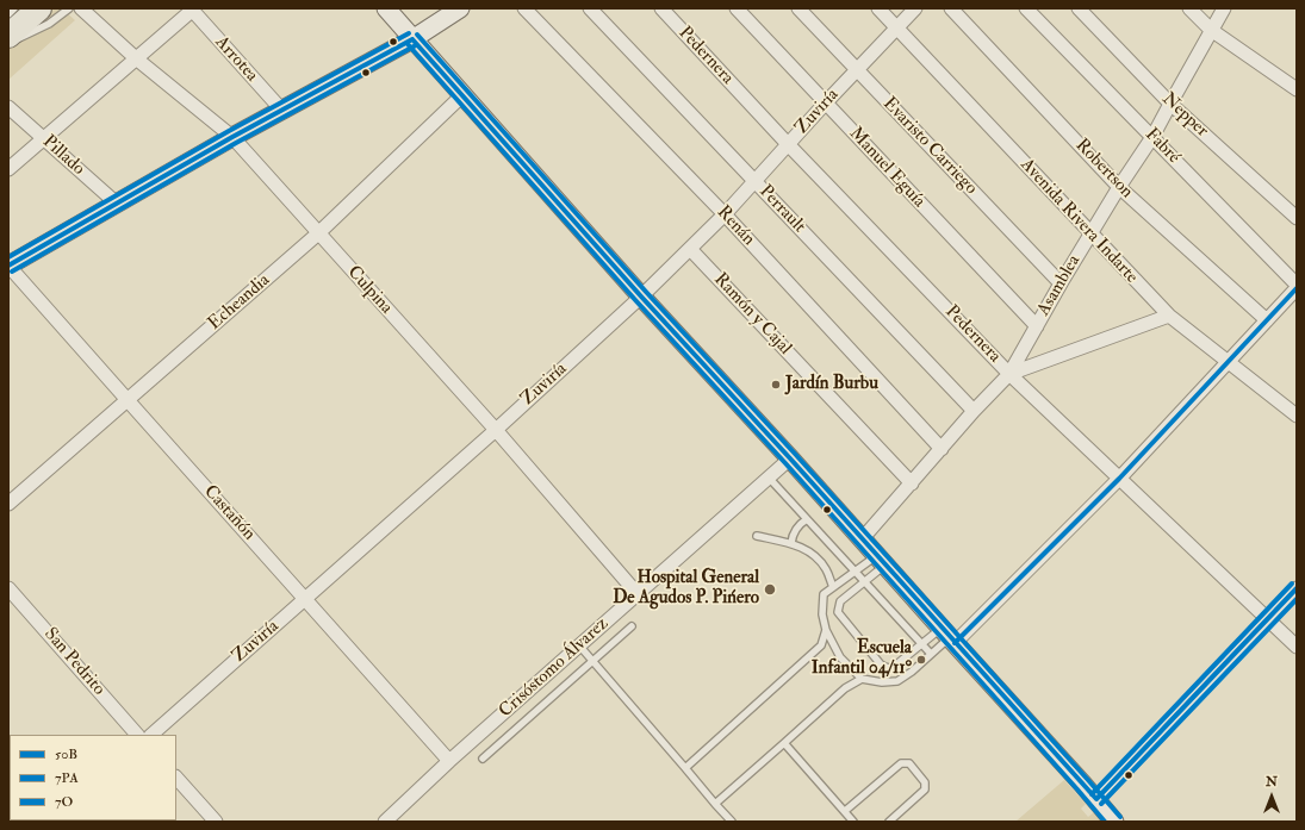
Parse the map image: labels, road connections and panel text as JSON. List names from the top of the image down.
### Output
{
  "streets": {
    "street": [
      "Pedernera",
      "Arrotea",
      "Zuviría",
      "Nepper",
      "Evaristo Carriego",
      "Fabré",
      "Pillado",
      "Manuel Eguía",
      "Robertson",
      "Perrault",
      "Avenida Rivera Indarte",
      "Renán",
      "Asamblea",
      "Culpina",
      "Echeandia",
      "Ramón y Cajal",
      "Castañón",
      "San Pedrito",
      "Crisóstomo Álvarez"
    ]
  },
  "crossings": [
    ["Pedernera", "Zuviría"],
    ["Pedernera", "Asamblea"],
    ["Zuviría", "Evaristo Carriego"],
    ["Zuviría", "Manuel Eguía"],
    ["Zuviría", "Perrault"],
    ["Zuviría", "Avenida Rivera Indarte"],
    ["Zuviría", "Renán"],
    ["Zuviría", "Culpina"],
    ["Zuviría", "Ramón y Cajal"],
    ["Zuviría", "Castañón"],
    ["Nepper", "Asamblea"],
    ["Evaristo Carriego", "Asamblea"],
    ["Fabré", "Asamblea"],
    ["Manuel Eguía", "Asamblea"],
    ["Robertson", "Asamblea"],
    ["Perrault", "Asamblea"],
    ["Avenida Rivera Indarte", "Asamblea"],
    ["Renán", "Asamblea"],
    ["Asamblea", "Ramón y Cajal"],
    ["Culpina", "Echeandia"],
    ["Culpina", "Crisóstomo Álvarez"],
    ["Echeandia", "Castañón"],
    ["Castañón", "Crisóstomo Álvarez"]
  ],
  "places": ["Jardín Burbu", "Hospital General De Agudos P. Pińero", "Escuela Infantil 04/11°"],
  "lines": ["transit line 7O", "transit line 50B", "transit line 7PA"],
  "legend": ["50B", "7PA", "7O"],
  "north": "top"
}
